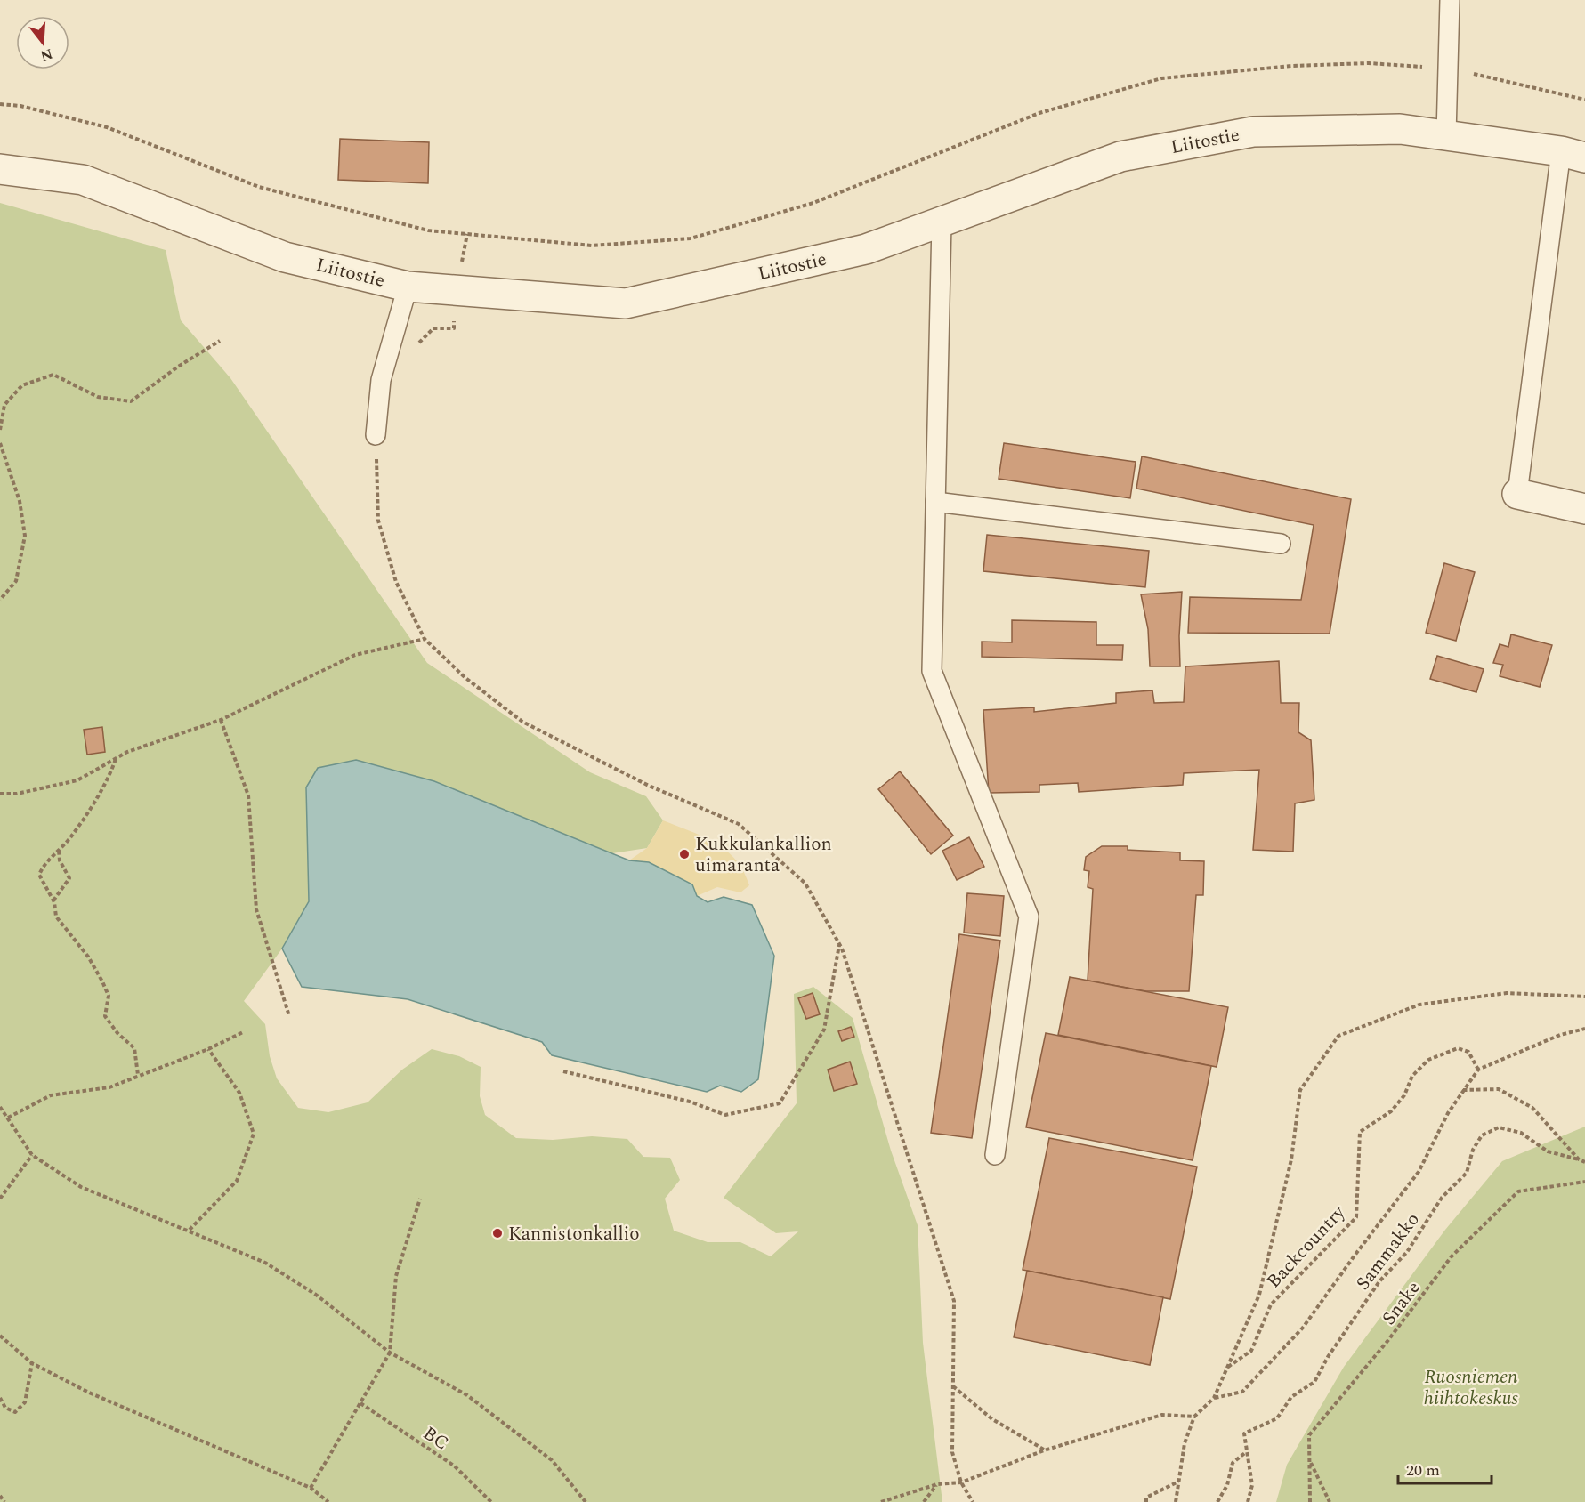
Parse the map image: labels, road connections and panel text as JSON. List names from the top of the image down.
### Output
{
  "streets": {
    "street": ["Liitostie"],
    "path": [
      "Backcountry",
      "Sammakko",
      "Snake",
      "BC"
    ]
  },
  "parks": ["Ruosniemen hiihtokeskus"],
  "places": ["Kukkulankallion uimaranta", "Kannistonkallio"],
  "scale_bar": "20 m",
  "north": "bottom"
}
